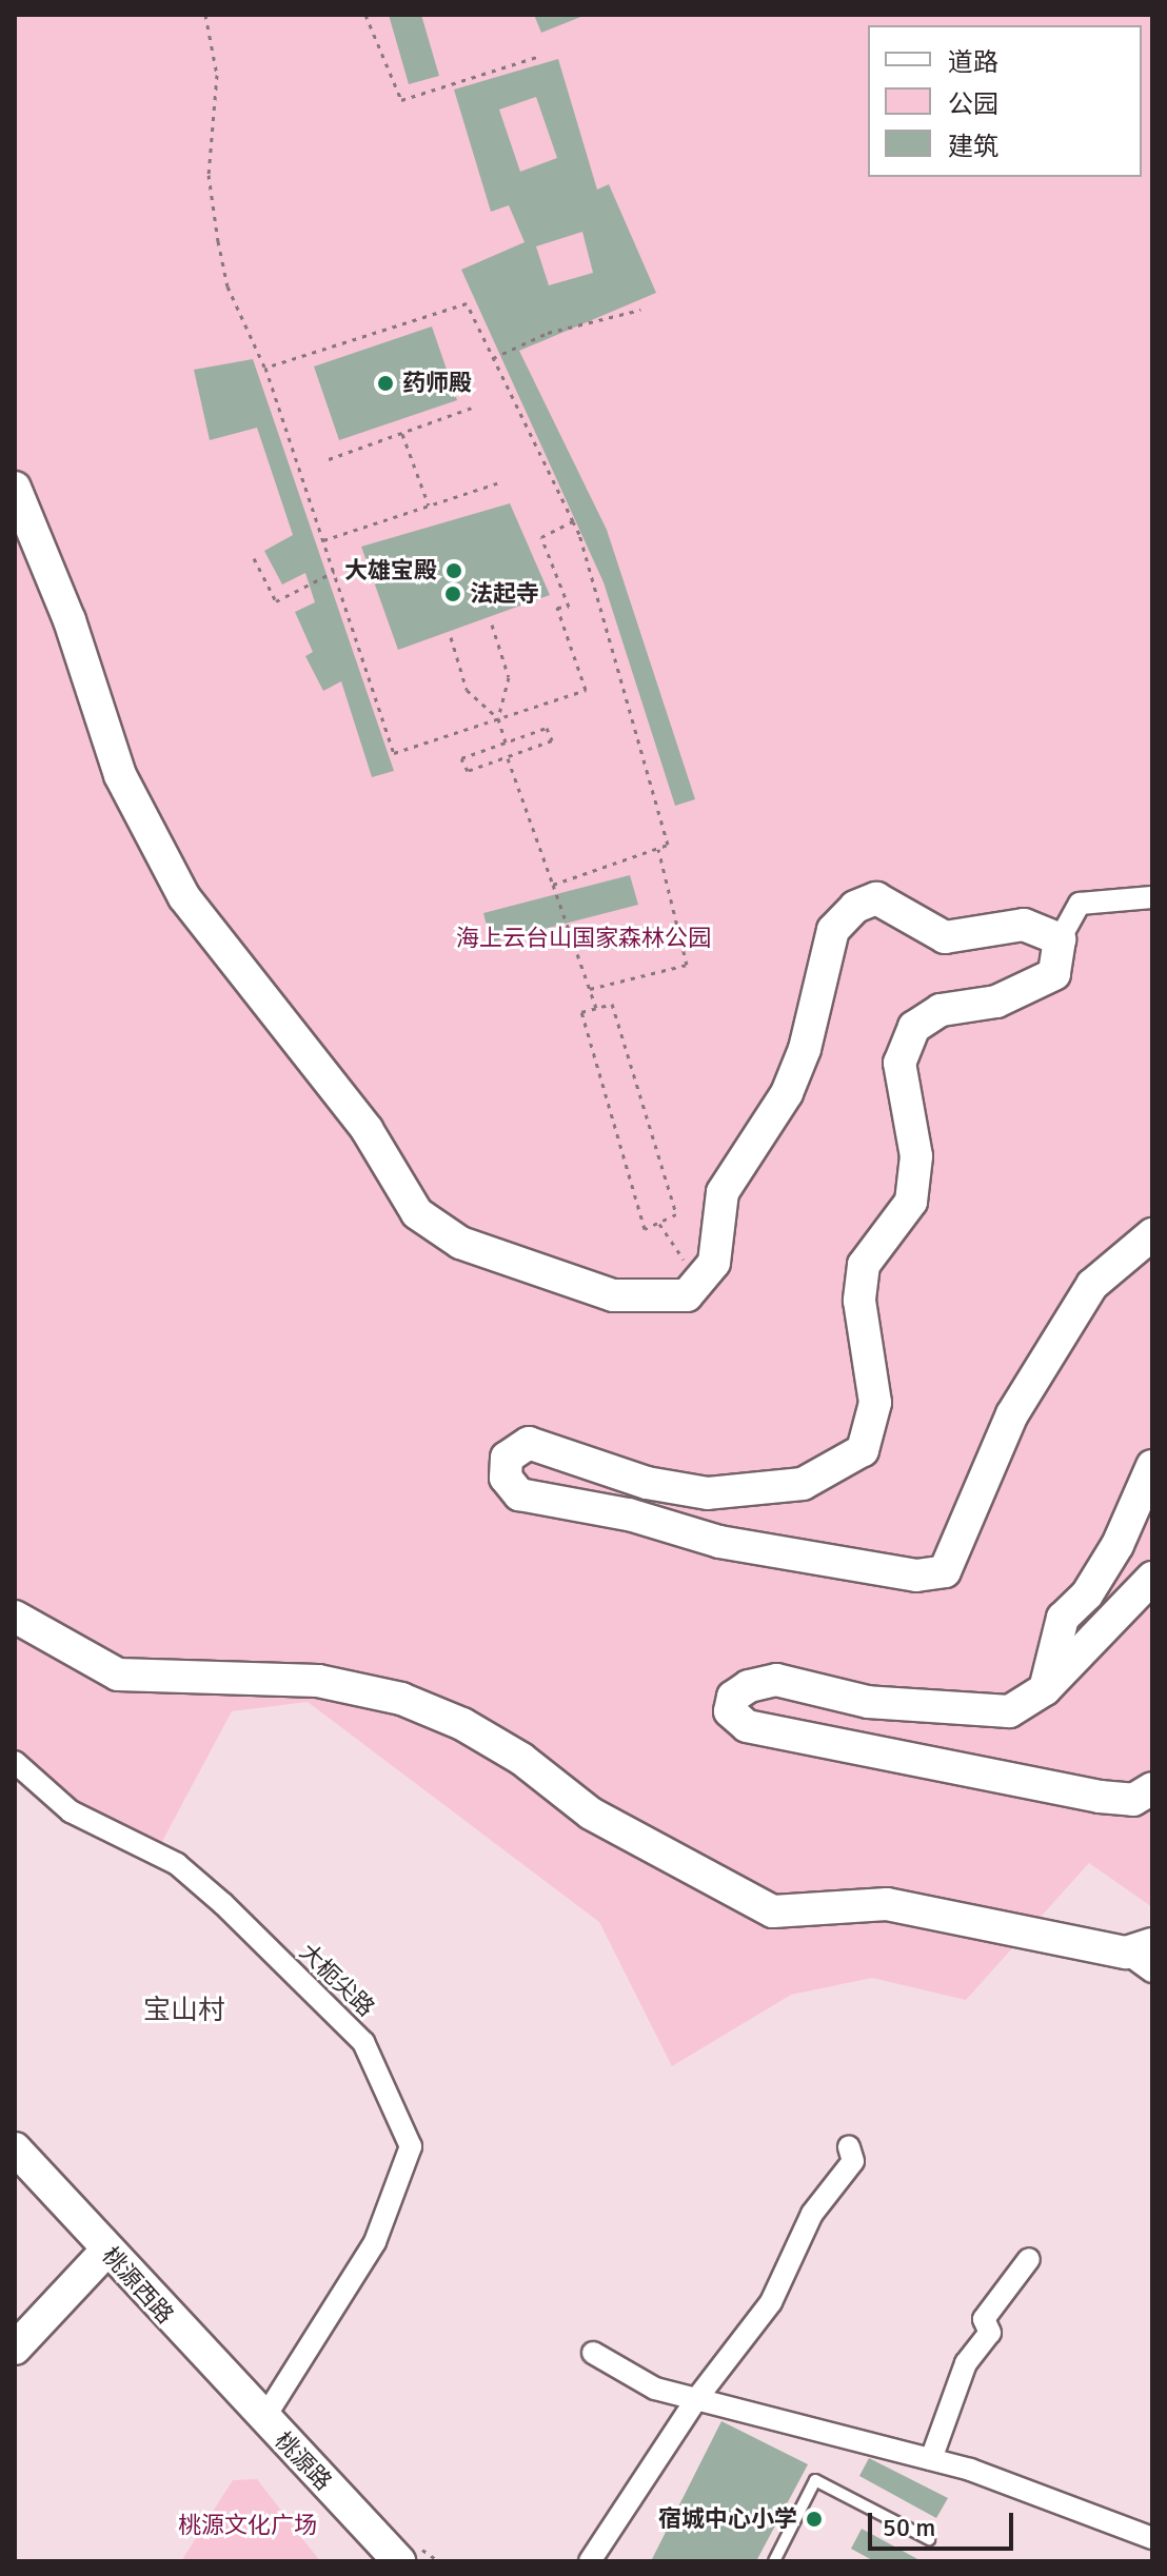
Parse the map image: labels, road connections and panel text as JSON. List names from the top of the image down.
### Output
{
  "streets": {
    "street": ["大枙尖路", "桃源西路", "桃源路"]
  },
  "crossings": [
    ["大枙尖路", "桃源西路"],
    ["大枙尖路", "桃源路"],
    ["桃源西路", "桃源路"]
  ],
  "districts": ["宝山村"],
  "parks": ["海上云台山国家森林公园", "桃源文化广场"],
  "places": [
    "药师殿",
    "大雄宝殿",
    "法起寺",
    "宿城中心小学"
  ],
  "legend": ["道路", "公园", "建筑"],
  "scale_bar": "50 m"
}
